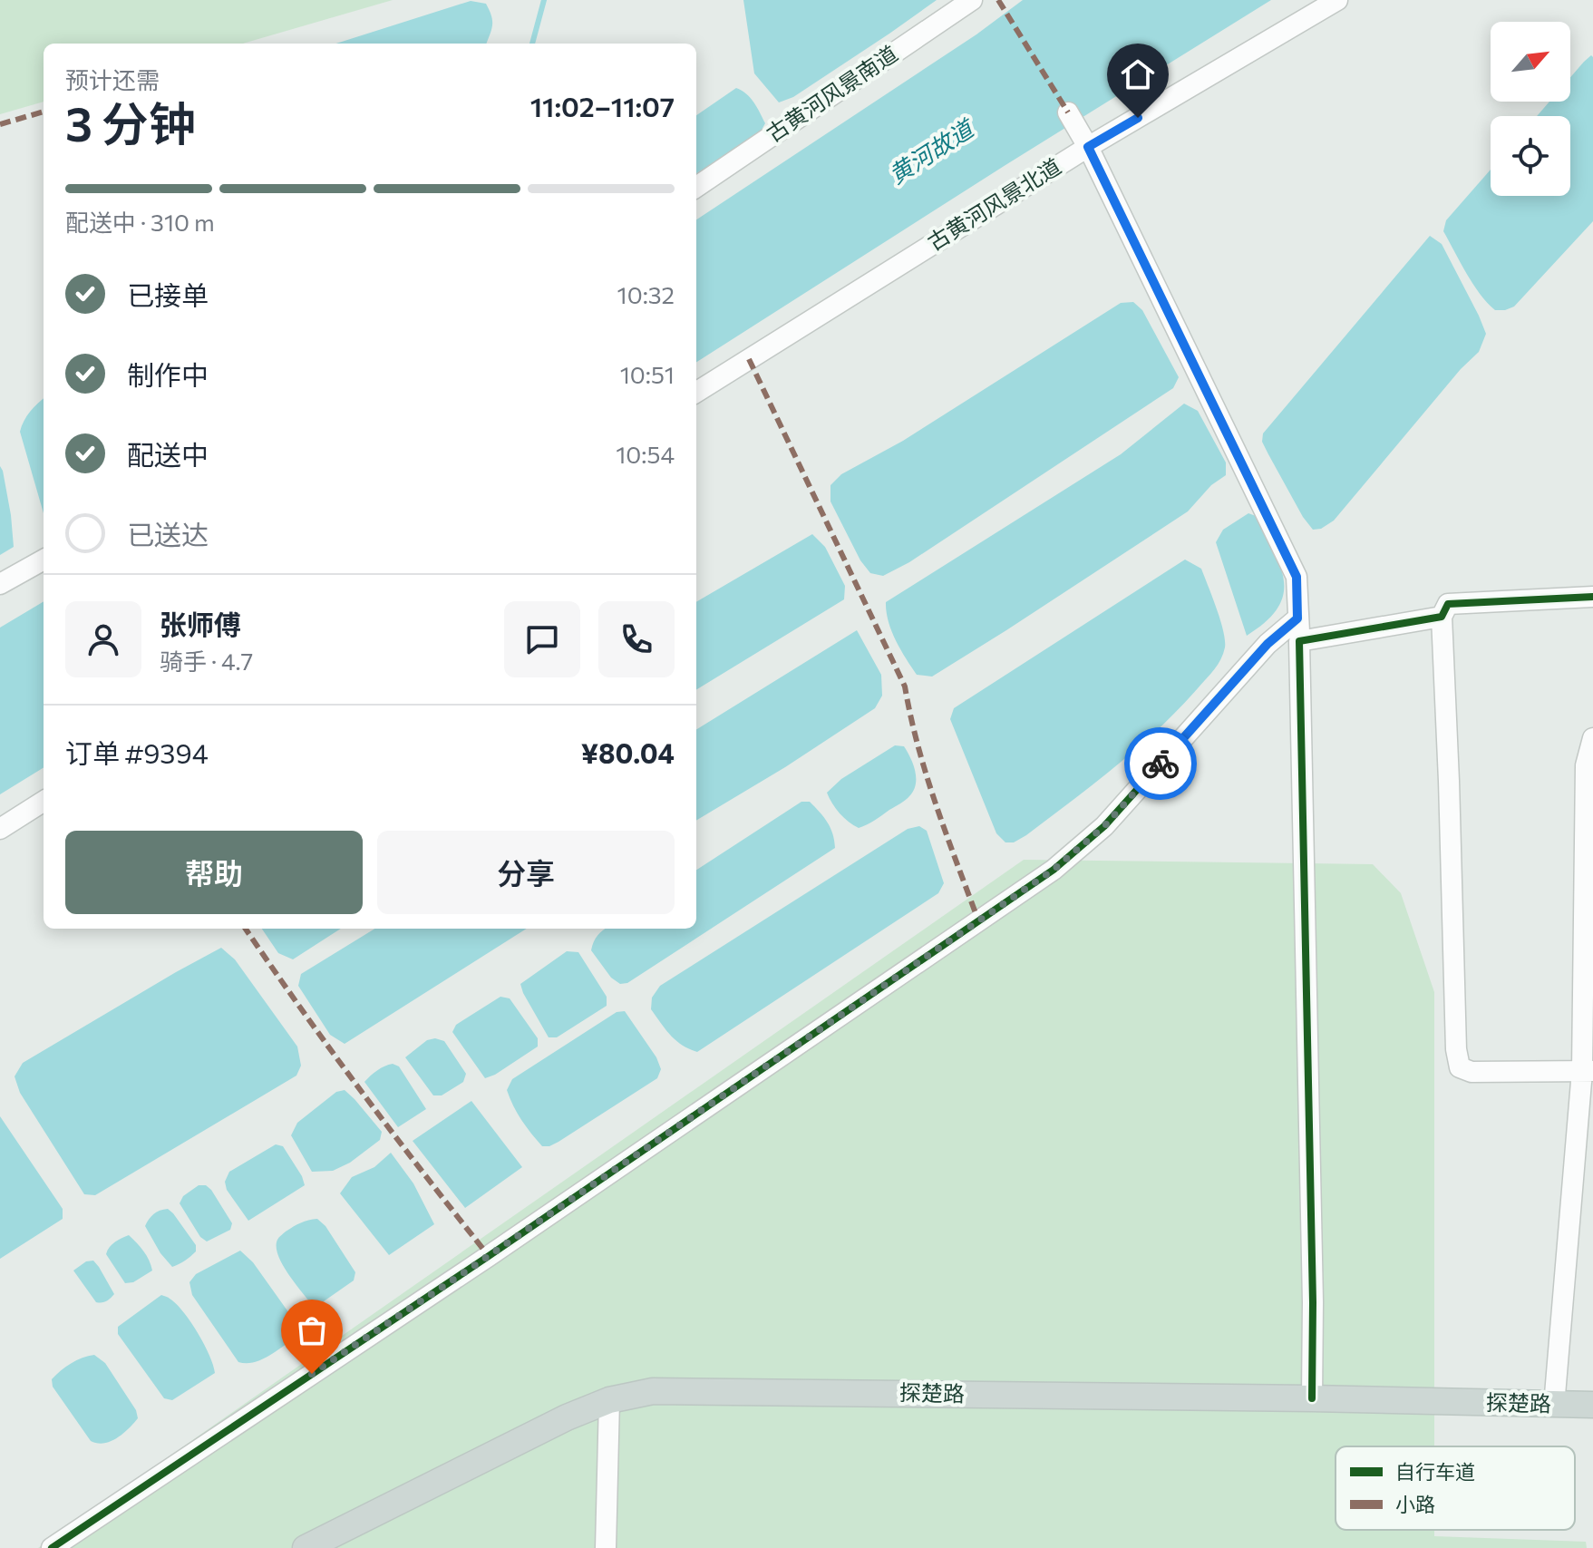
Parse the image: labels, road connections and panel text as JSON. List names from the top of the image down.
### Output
{
  "streets": {
    "main road": ["探楚路"],
    "street": ["古黄河风景南道", "古黄河风景北道"]
  },
  "water": ["黄河故道"],
  "legend": ["自行车道", "小路"],
  "north": "top right",
  "page": {
    "heading": ["3 分钟", "预计还需", "11:02–11:07"],
    "panel": [
      "张师傅",
      "骑手 · 4.7",
      "订单 #9394",
      "¥80.04"
    ],
    "bar": "配送中 · 310 m",
    "list": [
      ["已接单", "10:32"],
      ["制作中", "10:51"],
      ["配送中", "10:54"],
      "已送达"
    ],
    "buttons": ["帮助", "分享"]
  }
}
